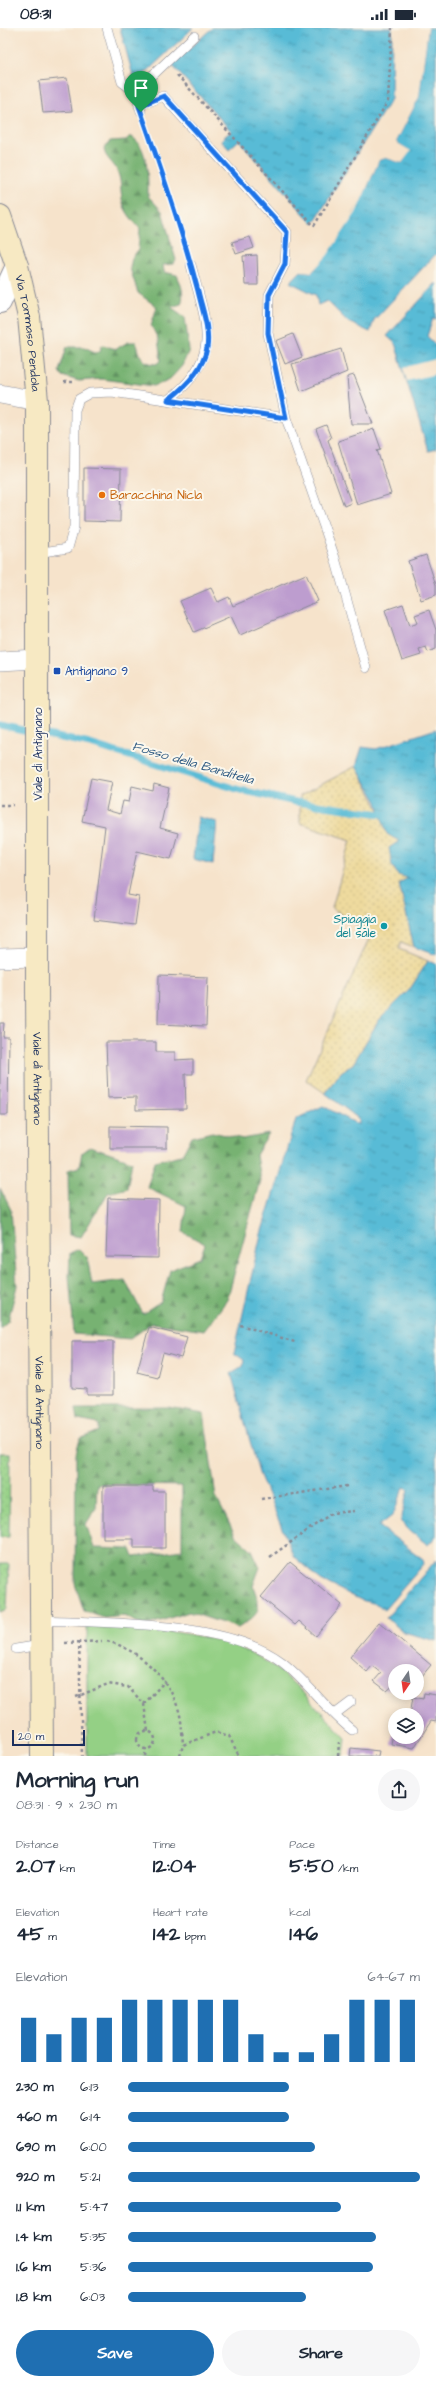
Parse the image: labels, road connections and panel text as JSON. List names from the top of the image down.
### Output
{
  "streets": {
    "main road": ["Via Tommaso Pendola", "Viale di Antignano"]
  },
  "crossings": [
    ["Via Tommaso Pendola", "Viale di Antignano"]
  ],
  "water": ["Fosso della Banditella"],
  "places": {
    "other": ["Baracchina Nicla", "Spiaggia del sale"],
    "transit": ["Antignano 9"]
  },
  "scale_bar": "20 m",
  "north": "bottom",
  "page": {
    "status": "08:31",
    "scale": "20 m",
    "heading": ["Morning run", "08:31 · 9 × 230 m"],
    "stats": [
      ["Distance", "2.07 km"],
      ["Time", "12:04"],
      ["Pace", "5:50 /km"],
      ["Elevation", "45 m"],
      ["Heart rate", "142 bpm"],
      ["kcal", "146"]
    ],
    "chart": ["Elevation", "64–67 m"],
    "list": [
      {
        "name": "230 m",
        "note": "6:13"
      },
      {
        "name": "460 m",
        "note": "6:14"
      },
      {
        "name": "690 m",
        "note": "6:00"
      },
      {
        "name": "920 m",
        "note": "5:21"
      },
      {
        "name": "1.1 km",
        "note": "5:47"
      },
      {
        "name": "1.4 km",
        "note": "5:35"
      },
      {
        "name": "1.6 km",
        "note": "5:36"
      },
      {
        "name": "1.8 km",
        "note": "6:03"
      }
    ],
    "buttons": ["Save", "Share"]
  }
}
